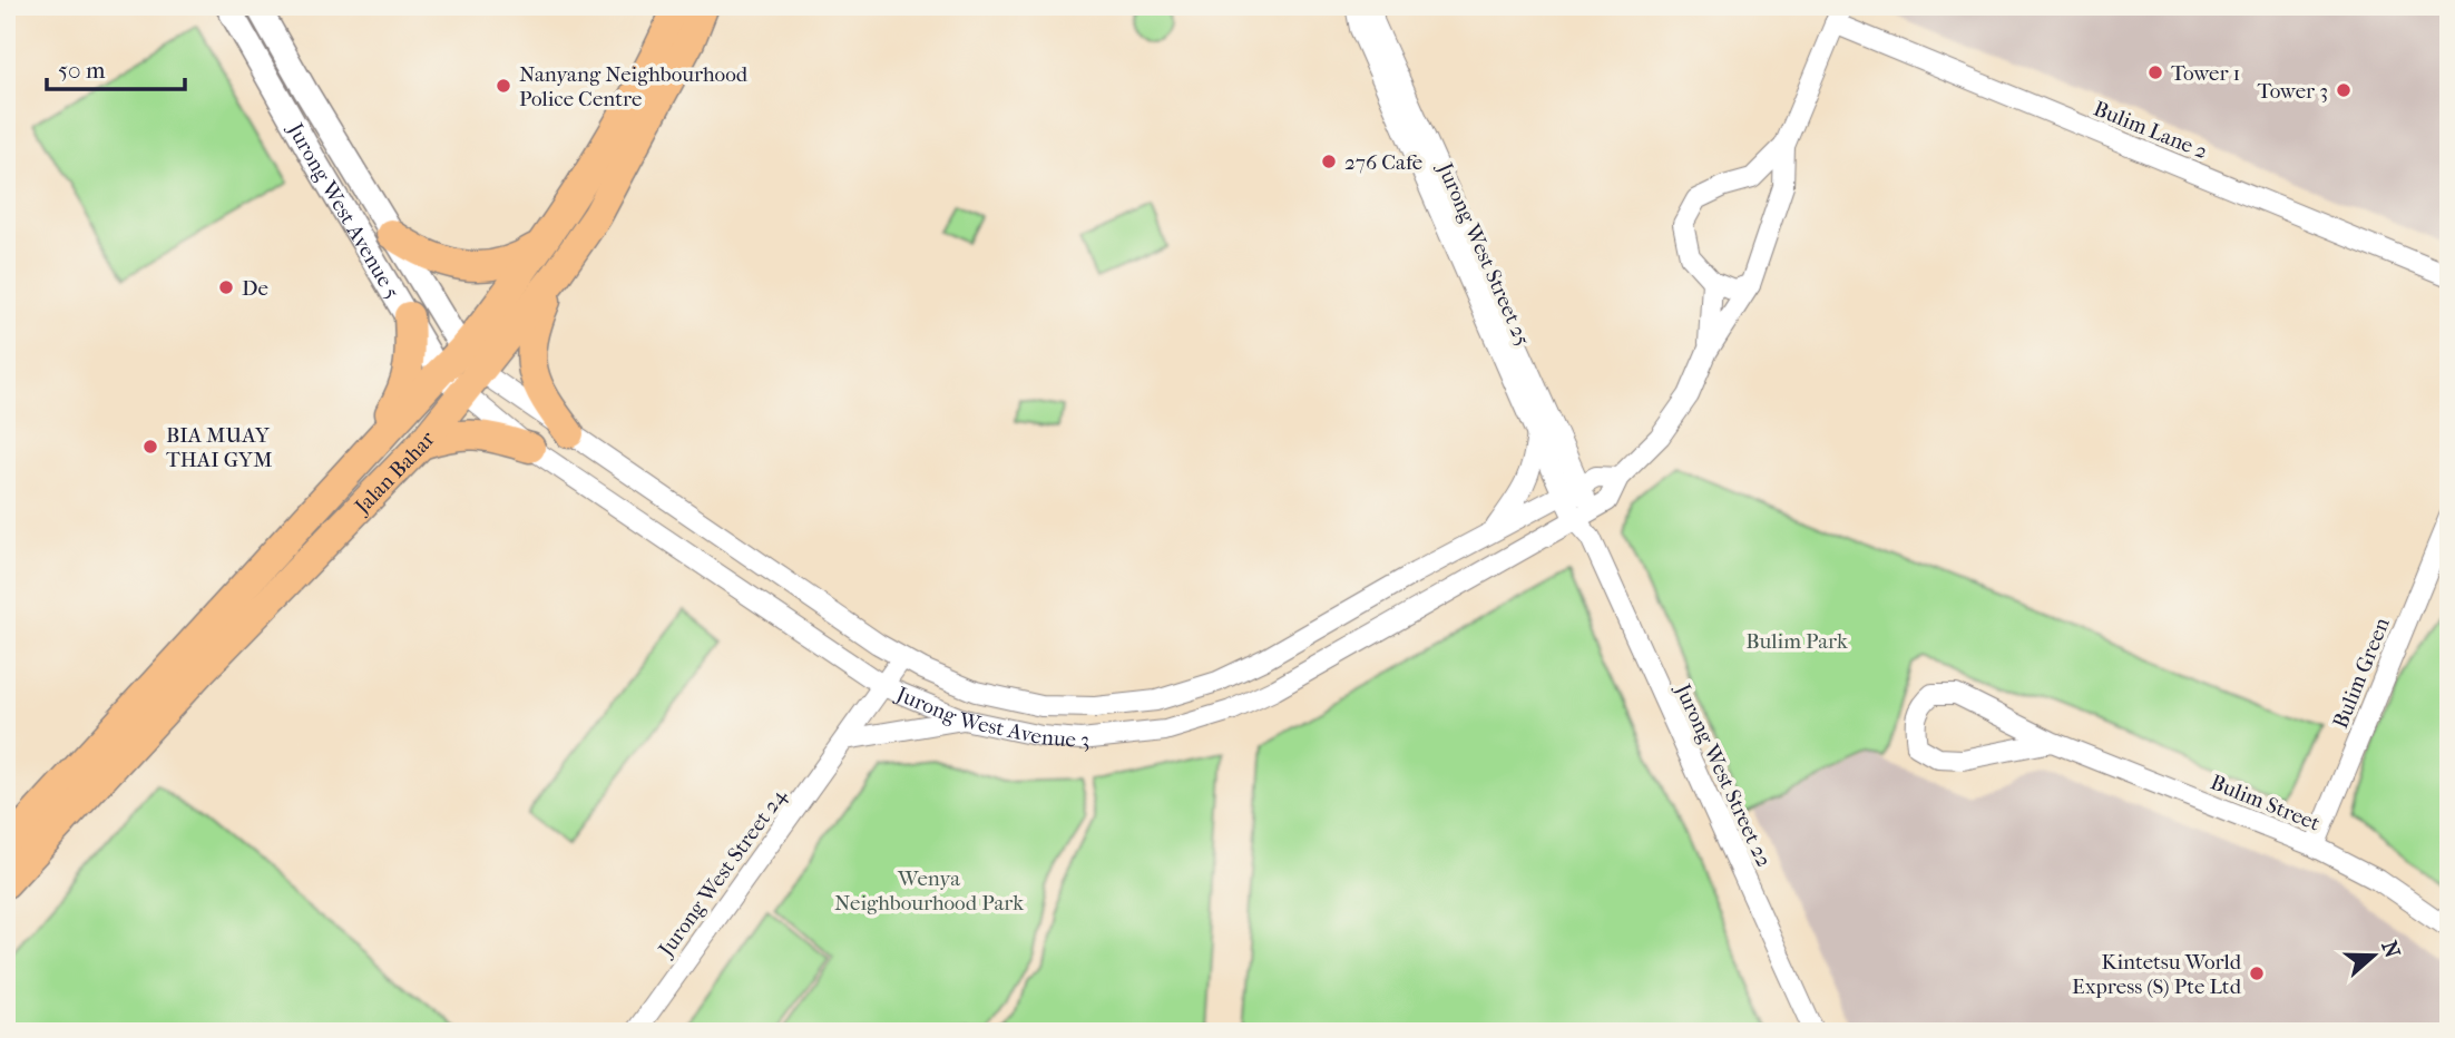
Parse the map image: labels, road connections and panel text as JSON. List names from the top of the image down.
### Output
{
  "streets": {
    "main road": ["Jalan Bahar"],
    "street": [
      "Bulim Lane 2",
      "Jurong West Avenue 5",
      "Jurong West Street 25",
      "Bulim Green",
      "Jurong West Avenue 3",
      "Jurong West Street 22",
      "Bulim Street",
      "Jurong West Street 24"
    ]
  },
  "crossings": [
    ["Jurong West Avenue 5", "Jalan Bahar"],
    ["Jurong West Avenue 5", "Jurong West Avenue 3"],
    ["Jurong West Street 25", "Jurong West Avenue 3"],
    ["Jurong West Street 25", "Jurong West Street 22"],
    ["Jalan Bahar", "Jurong West Avenue 3"],
    ["Bulim Green", "Bulim Street"],
    ["Jurong West Avenue 3", "Jurong West Street 22"],
    ["Jurong West Avenue 3", "Jurong West Street 24"]
  ],
  "parks": ["Bulim Park", "Wenya Neighbourhood Park"],
  "places": [
    "Tower 1",
    "Nanyang Neighbourhood Police Centre",
    "Tower 3",
    "276 Cafe",
    "De",
    "BIA MUAY THAI GYM",
    "Kintetsu World Express (S) Pte Ltd"
  ],
  "scale_bar": "50 m",
  "north": "right"
}
